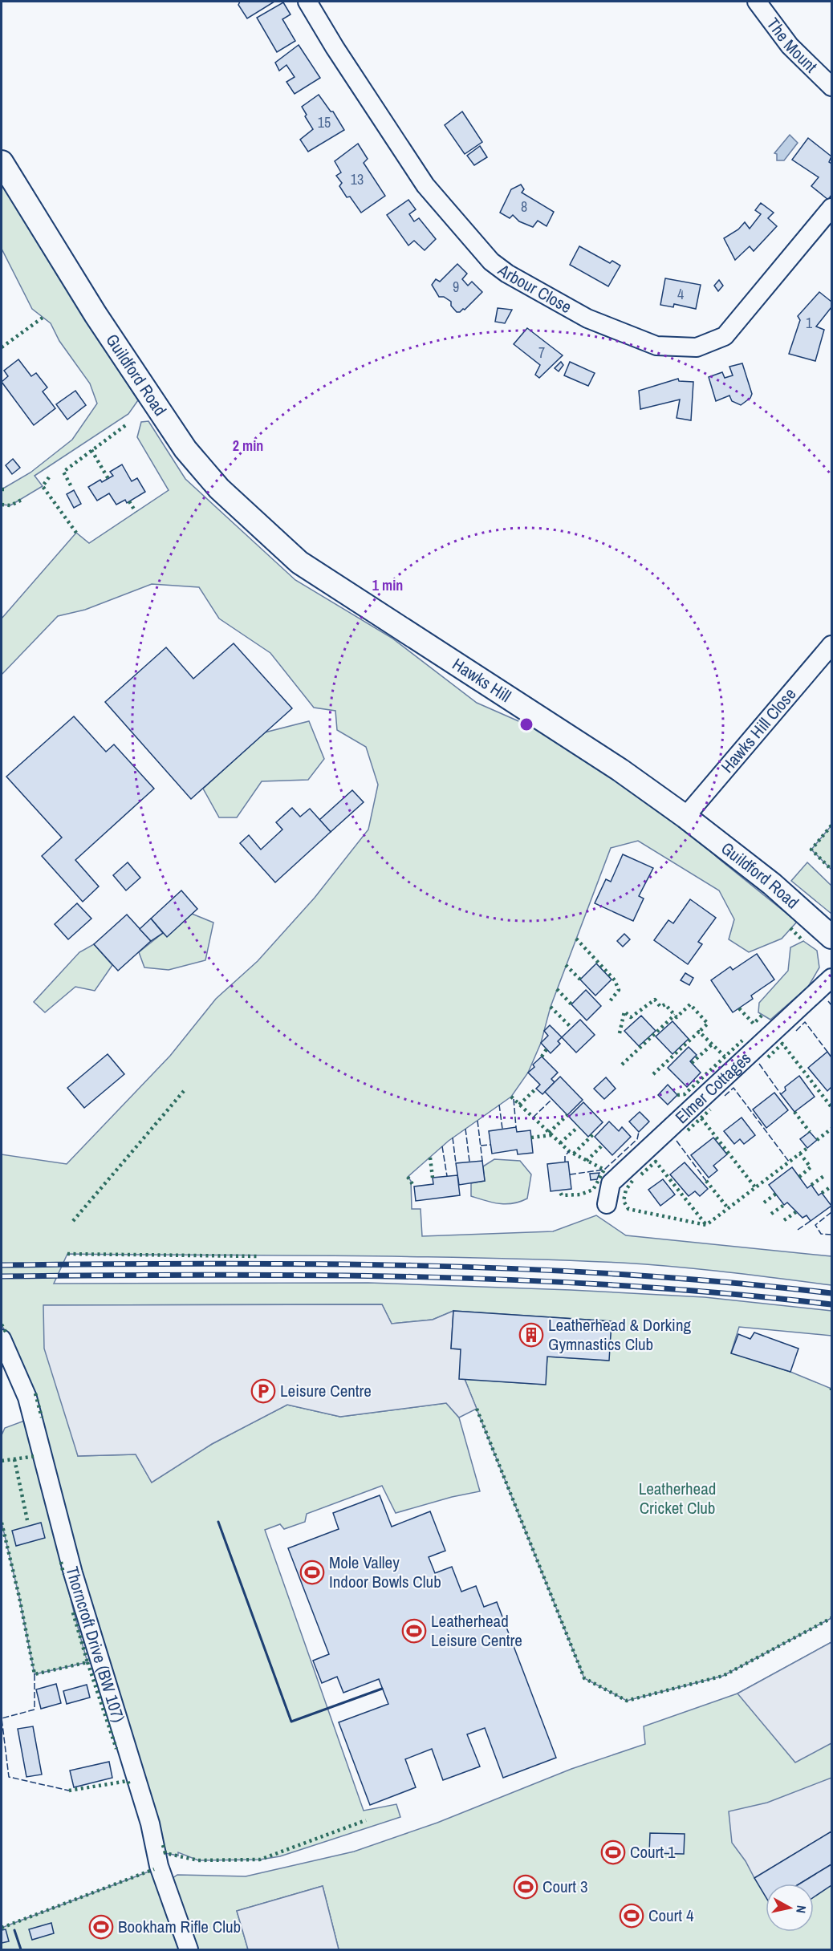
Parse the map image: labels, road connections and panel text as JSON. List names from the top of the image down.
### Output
{
  "streets": {
    "main road": ["Guildford Road", "Hawks Hill"],
    "street": [
      "The Mount",
      "Arbour Close",
      "Hawks Hill Close",
      "Elmer Cottages",
      "Thorncroft Drive (BW 107)"
    ]
  },
  "crossings": [
    ["Guildford Road", "Hawks Hill"],
    ["Guildford Road", "Hawks Hill Close"],
    ["Hawks Hill", "Hawks Hill Close"]
  ],
  "parks": ["Leatherhead Cricket Club"],
  "places": {
    "building": ["Leatherhead & Dorking Gymnastics Club"],
    "parking": ["Leisure Centre"],
    "sports": [
      "Mole Valley Indoor Bowls Club",
      "Leatherhead Leisure Centre",
      "Court 1",
      "Court 3",
      "Court 4",
      "Bookham Rifle Club"
    ]
  },
  "house_numbers": [
    "15",
    "13",
    "8",
    "9",
    "4",
    "1",
    "7"
  ],
  "north": "right",
  "rings": ["2 min", "1 min"]
}
